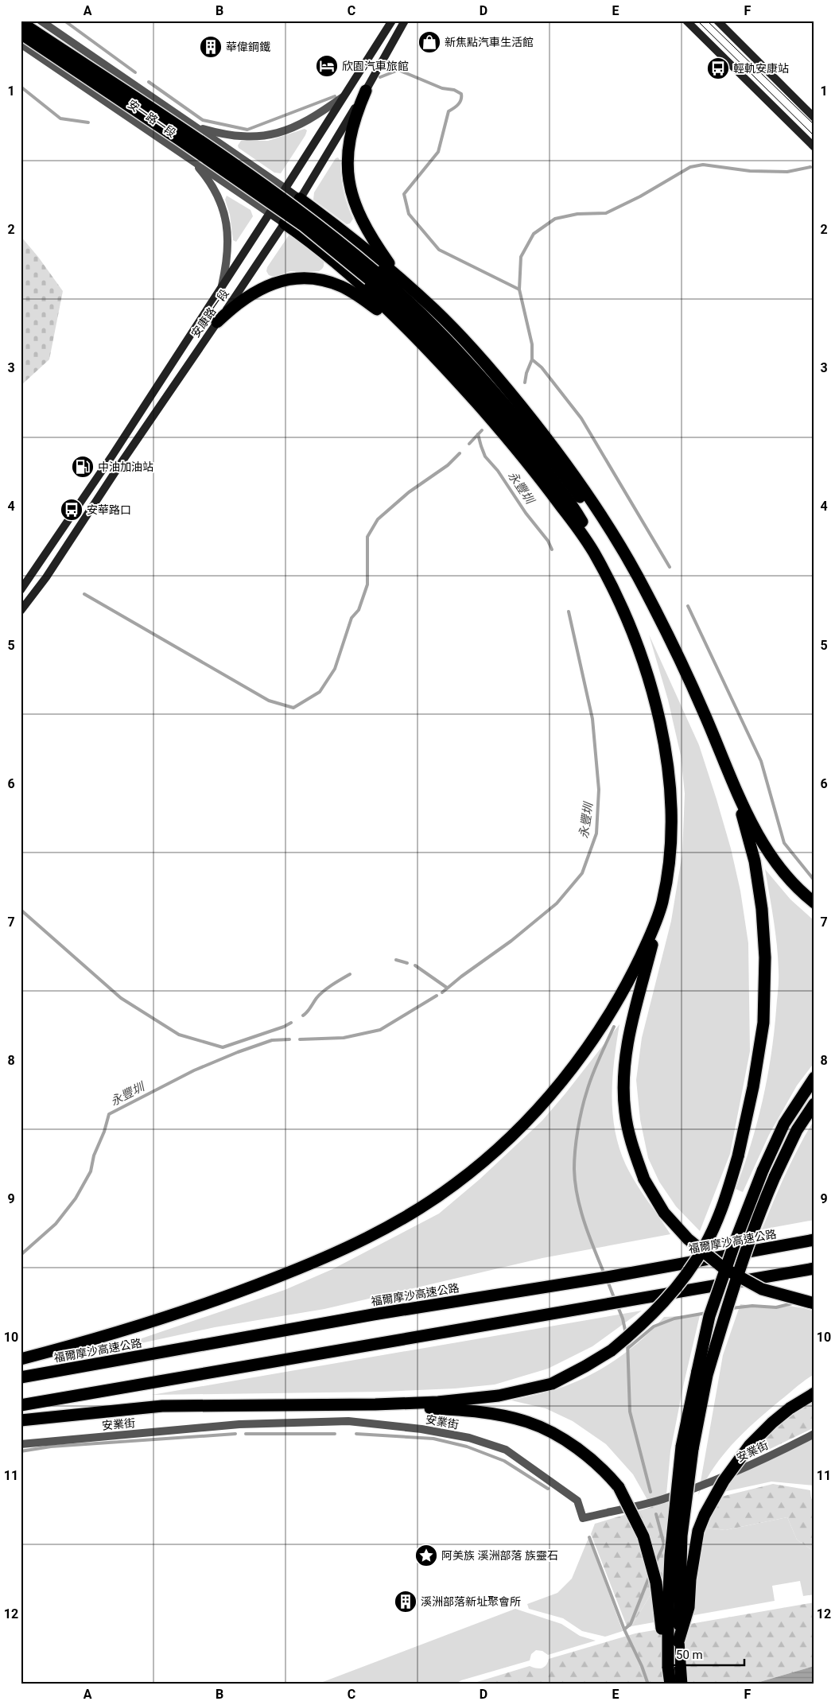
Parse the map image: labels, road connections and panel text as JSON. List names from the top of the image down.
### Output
{
  "streets": {
    "highway": ["福爾摩沙高速公路"],
    "main road": ["安康路一段"],
    "street": ["安一路一段", "安業街"]
  },
  "crossings": [
    ["安一路一段", "安康路一段"]
  ],
  "water": ["永豐圳"],
  "places": {
    "shop": ["新焦點汽車生活館"],
    "building": ["華偉鋼鐵", "溪洲部落新址聚會所"],
    "hotel": ["欣園汽車旅館"],
    "bus stop": ["輕軌安康站", "安華路口"],
    "fuel station": ["中油加油站"],
    "place": ["阿美族 溪洲部落 族靈石"]
  },
  "scale_bar": "50 m",
  "grid": {
    "columns": [
      "A",
      "B",
      "C",
      "D",
      "E",
      "F"
    ],
    "rows": [
      "1",
      "2",
      "3",
      "4",
      "5",
      "6",
      "7",
      "8",
      "9",
      "10",
      "11",
      "12"
    ]
  }
}
